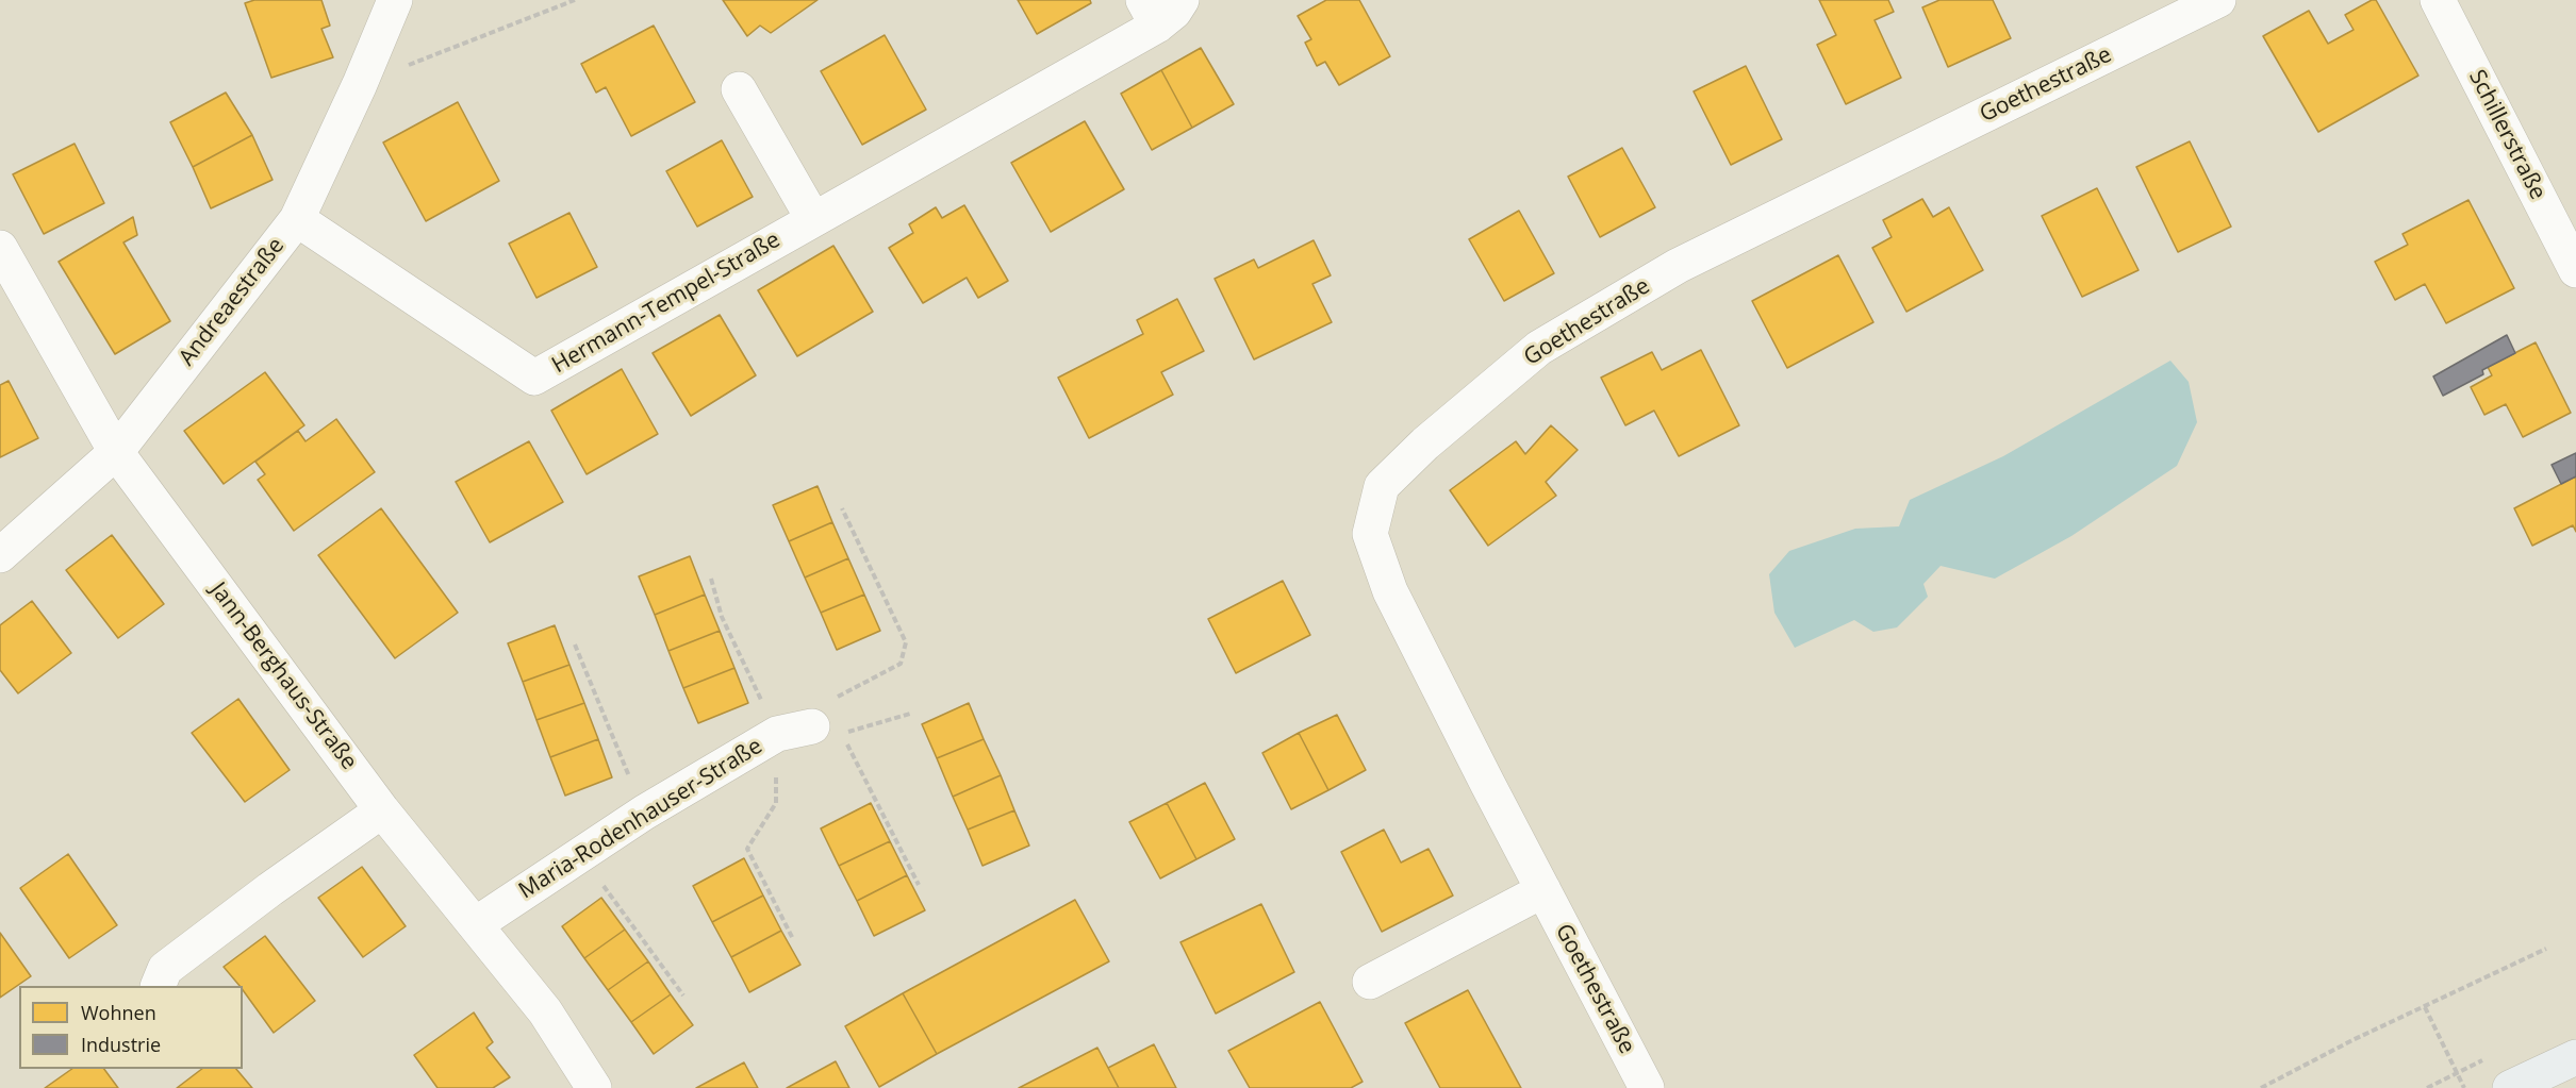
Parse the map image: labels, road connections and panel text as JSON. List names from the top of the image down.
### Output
{
  "streets": {
    "street": [
      "Goethestraße",
      "Schillerstraße",
      "Andreaestraße",
      "Hermann-Tempel-Straße",
      "Jann-Berghaus-Straße",
      "Maria-Rodenhauser-Straße"
    ]
  },
  "crossings": [
    ["Andreaestraße", "Hermann-Tempel-Straße"],
    ["Andreaestraße", "Jann-Berghaus-Straße"],
    ["Jann-Berghaus-Straße", "Maria-Rodenhauser-Straße"]
  ],
  "legend": ["Wohnen", "Industrie"]
}
